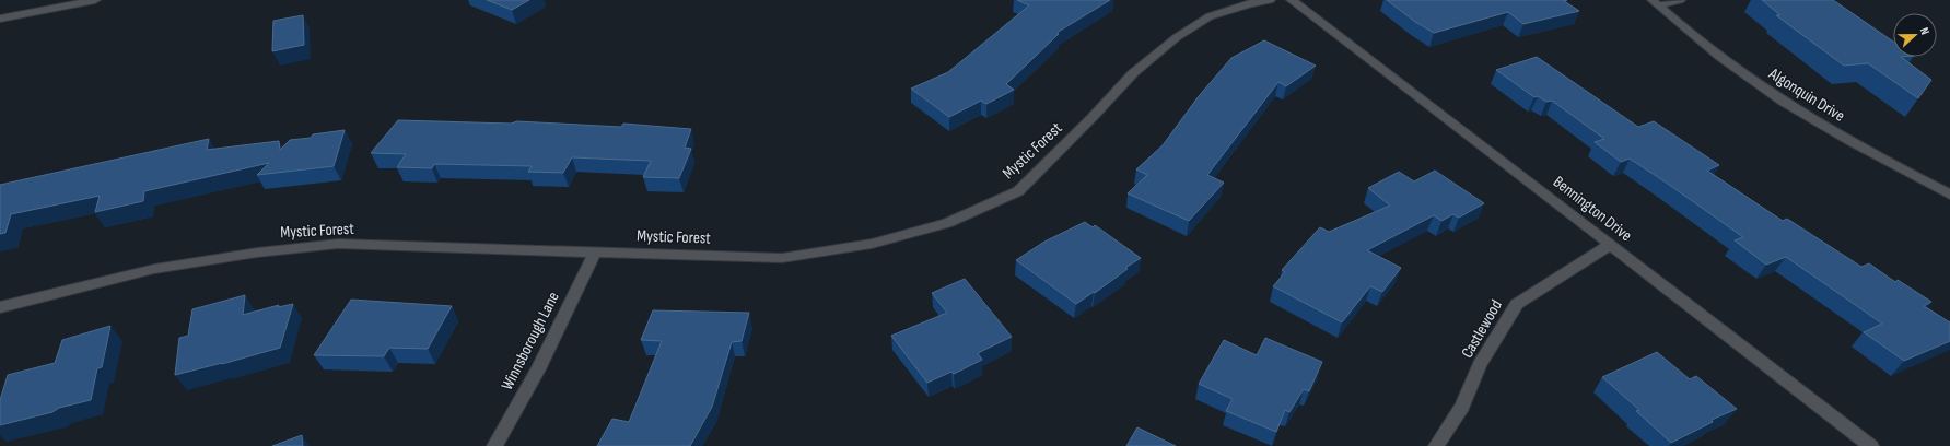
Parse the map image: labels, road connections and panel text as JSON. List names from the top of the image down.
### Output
{
  "streets": {
    "street": [
      "Algonquin Drive",
      "Mystic Forest",
      "Bennington Drive",
      "Castlewood",
      "Winnsborough Lane"
    ]
  },
  "crossings": [
    ["Mystic Forest", "Winnsborough Lane"],
    ["Bennington Drive", "Castlewood"]
  ],
  "north": "right"
}
